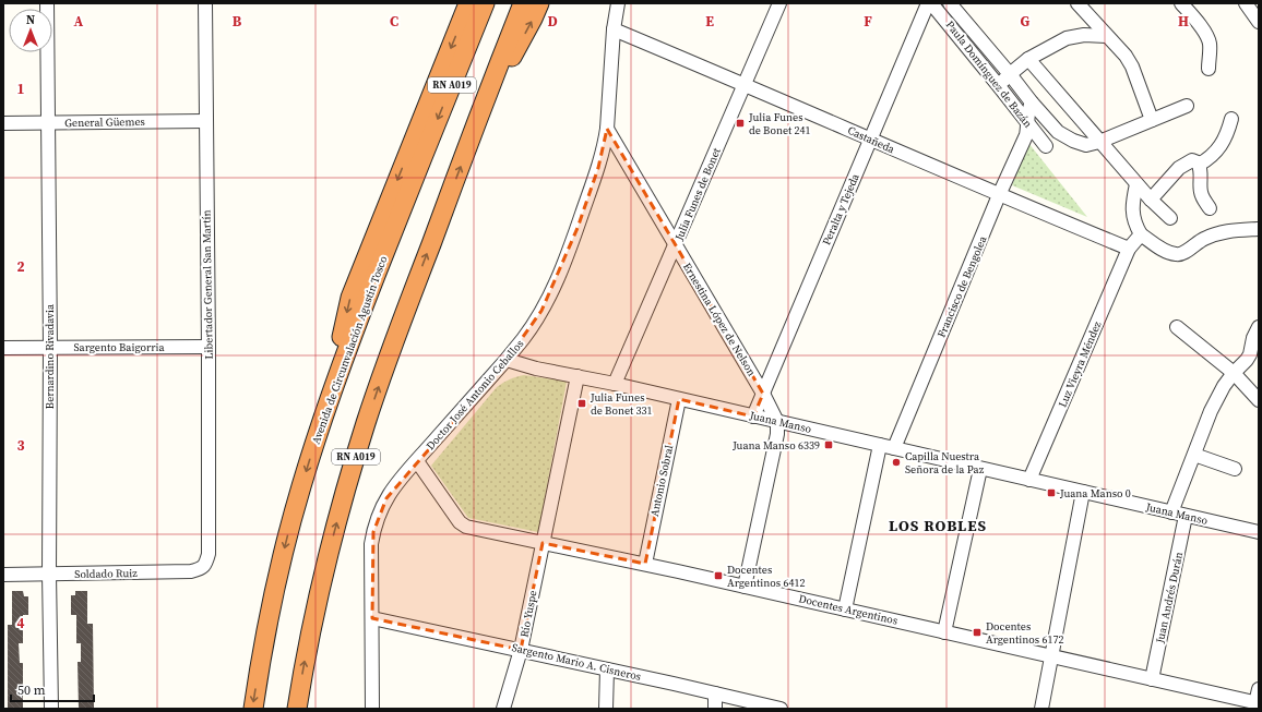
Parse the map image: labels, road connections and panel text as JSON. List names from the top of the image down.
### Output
{
  "streets": {
    "highway": ["RN A019", "Avenida de Circunvalación Agustín Tosco"],
    "street": [
      "Paula Domínguez de Bazán",
      "General Güemes",
      "Castañeda",
      "Julia Funes de Bonet",
      "Peralta y Tejeda",
      "Libertador General San Martín",
      "Francisco de Bengolea",
      "Ernestina López de Nelson",
      "Sargento Baigorria",
      "Bernardino Rivadavia",
      "Luz Vieyra Méndez",
      "Doctor José Antonio Ceballos",
      "Juana Manso",
      "Antonio Sobral",
      "Soldado Ruiz",
      "Juan Andrés Durán",
      "Docentes Argentinos",
      "Río Yuspe",
      "Sargento Mario A. Cisneros"
    ]
  },
  "crossings": [
    ["Paula Domínguez de Bazán", "Francisco de Bengolea"],
    ["General Güemes", "Libertador General San Martín"],
    ["General Güemes", "Bernardino Rivadavia"],
    ["Castañeda", "Julia Funes de Bonet"],
    ["Castañeda", "Peralta y Tejeda"],
    ["Castañeda", "Francisco de Bengolea"],
    ["Castañeda", "Luz Vieyra Méndez"],
    ["Castañeda", "Doctor José Antonio Ceballos"],
    ["Julia Funes de Bonet", "Ernestina López de Nelson"],
    ["Julia Funes de Bonet", "Juana Manso"],
    ["Peralta y Tejeda", "Ernestina López de Nelson"],
    ["Peralta y Tejeda", "Juana Manso"],
    ["Libertador General San Martín", "Sargento Baigorria"],
    ["Libertador General San Martín", "Soldado Ruiz"],
    ["Francisco de Bengolea", "Juana Manso"],
    ["Ernestina López de Nelson", "Doctor José Antonio Ceballos"],
    ["Ernestina López de Nelson", "Juana Manso"],
    ["Sargento Baigorria", "Bernardino Rivadavia"],
    ["Bernardino Rivadavia", "Soldado Ruiz"],
    ["Luz Vieyra Méndez", "Juana Manso"],
    ["Doctor José Antonio Ceballos", "Juana Manso"],
    ["Doctor José Antonio Ceballos", "Docentes Argentinos"],
    ["Doctor José Antonio Ceballos", "Sargento Mario A. Cisneros"],
    ["Juana Manso", "Antonio Sobral"],
    ["Juana Manso", "Juan Andrés Durán"],
    ["Antonio Sobral", "Docentes Argentinos"],
    ["Juan Andrés Durán", "Docentes Argentinos"],
    ["Docentes Argentinos", "Río Yuspe"],
    ["Río Yuspe", "Sargento Mario A. Cisneros"]
  ],
  "districts": ["LOS ROBLES"],
  "places": {
    "transit": [
      "Julia Funes de Bonet 241",
      "Julia Funes de Bonet 331",
      "Juana Manso 6339",
      "Juana Manso 0",
      "Docentes Argentinos 6412",
      "Docentes Argentinos 6172"
    ],
    "other": ["Capilla Nuestra Señora de la Paz"]
  },
  "scale_bar": "50 m",
  "north": "top",
  "grid": {
    "columns": [
      "A",
      "B",
      "C",
      "D",
      "E",
      "F",
      "G",
      "H"
    ],
    "rows": [
      "1",
      "2",
      "3",
      "4"
    ]
  }
}
